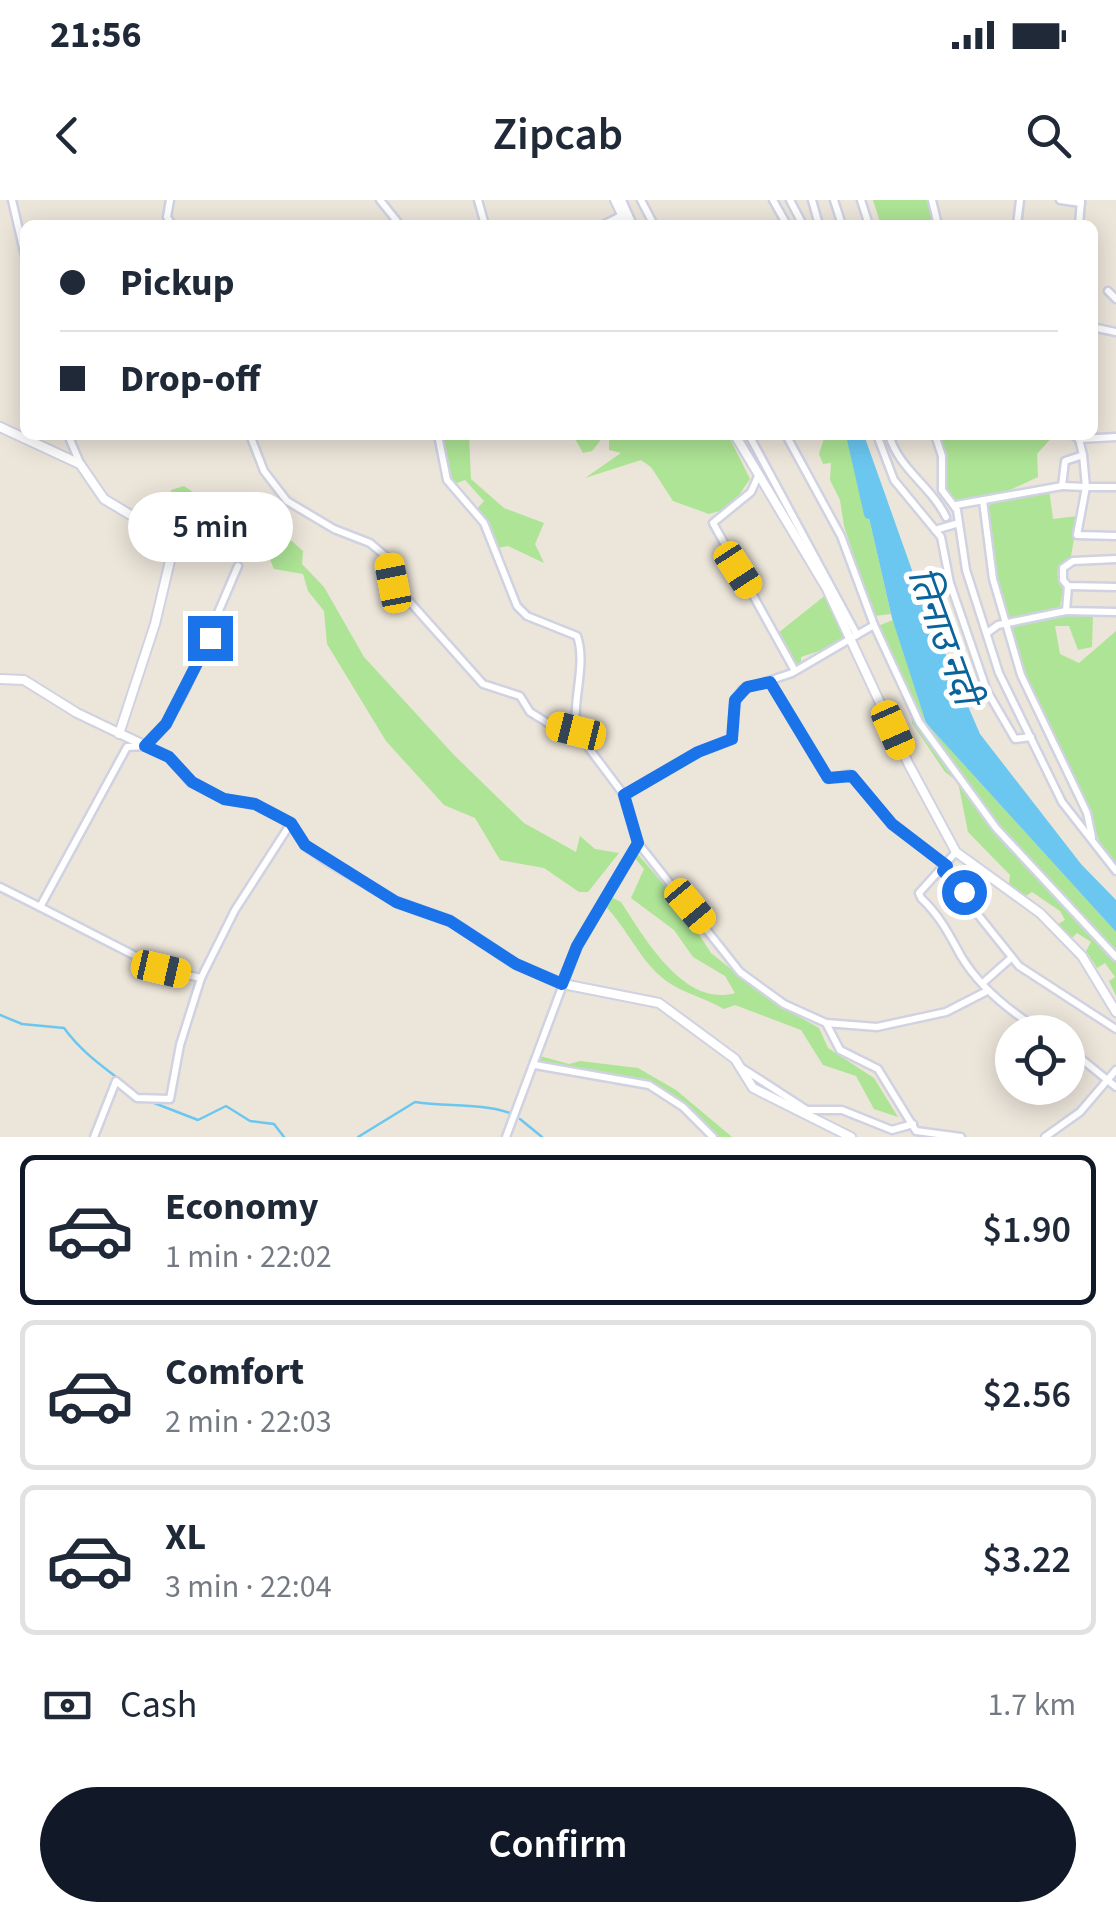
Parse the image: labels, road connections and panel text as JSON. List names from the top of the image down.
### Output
{
  "water": ["तिनाउ नदी"],
  "page": {
    "status": "21:56",
    "header": "Zipcab",
    "banner": ["Pickup", "Drop-off"],
    "bubble": "5 min",
    "list": [
      {
        "name": "Economy",
        "note": "1 min · 22:02",
        "value": "$1.90"
      },
      {
        "name": "Comfort",
        "note": "2 min · 22:03",
        "value": "$2.56"
      },
      {
        "name": "XL",
        "note": "3 min · 22:04",
        "value": "$3.22"
      }
    ],
    "pay": ["Cash", "1.7 km"],
    "buttons": "Confirm"
  }
}
